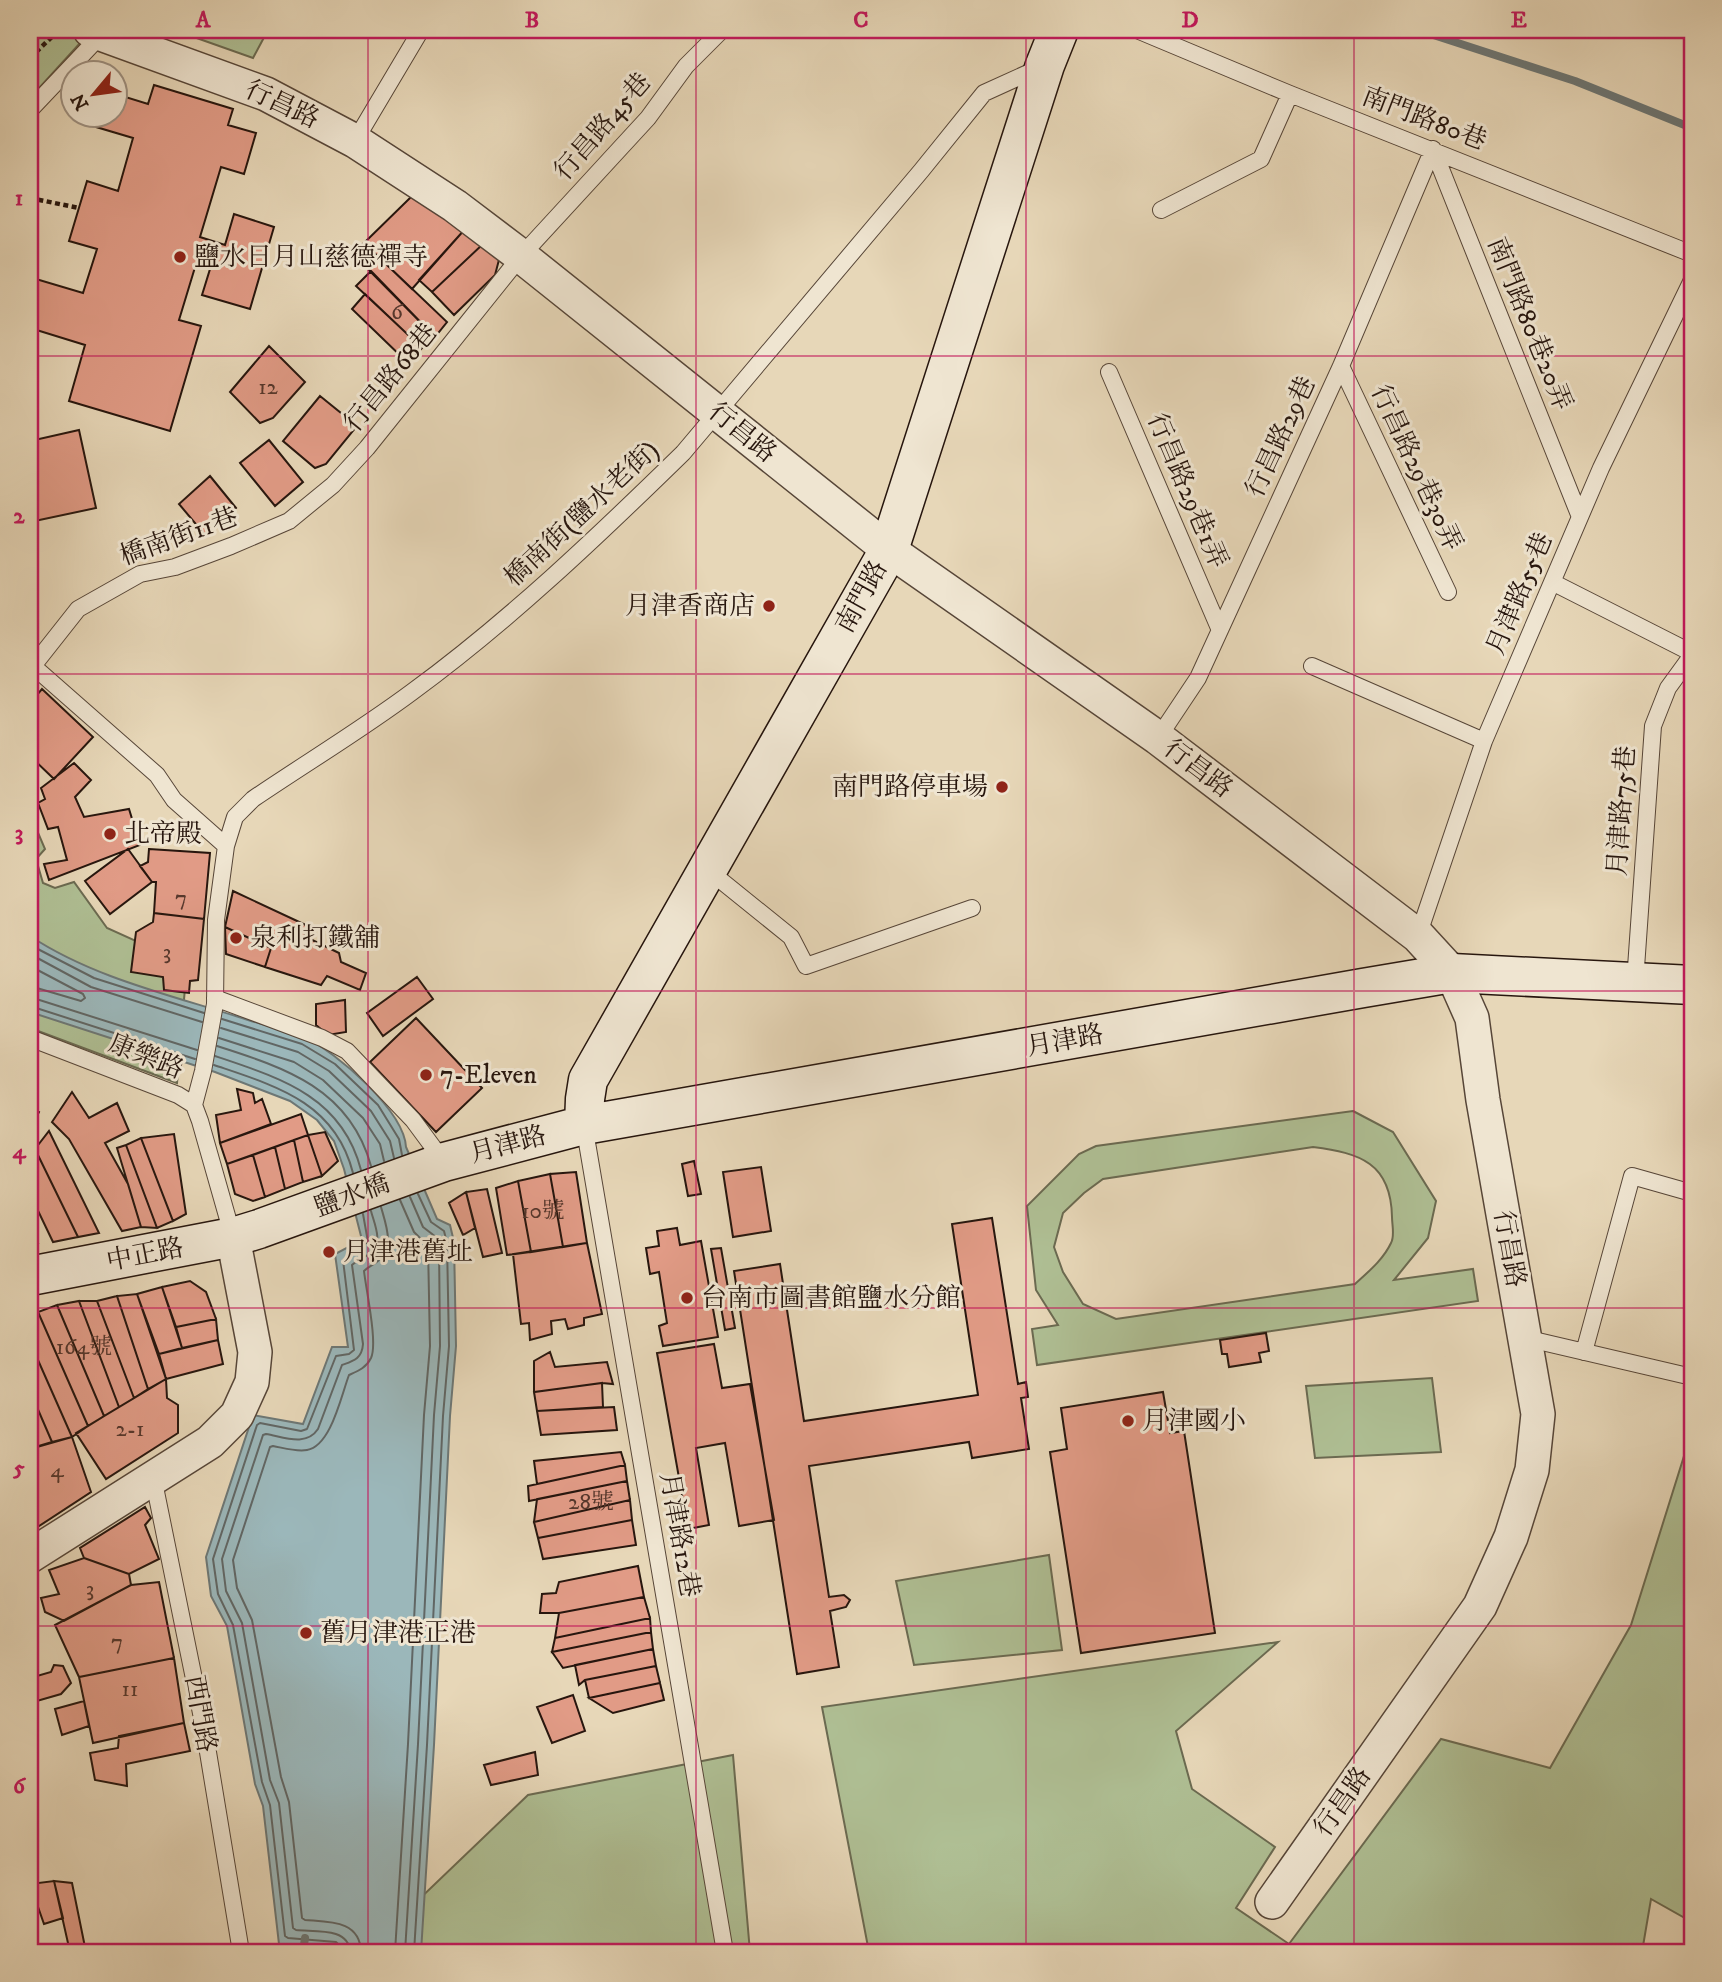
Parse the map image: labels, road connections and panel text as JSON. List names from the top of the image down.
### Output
{
  "streets": {
    "street": [
      "行昌路",
      "南門路",
      "月津路",
      "鹽水橋",
      "中正路"
    ],
    "lane": [
      "南門路80巷",
      "行昌路45巷",
      "南門路80巷20弄",
      "行昌路68巷",
      "行昌路29巷",
      "行昌路29巷30弄",
      "行昌路29巷1弄",
      "橋南街(鹽水老街)",
      "橋南街11巷",
      "月津路55巷",
      "月津路75巷",
      "康樂路",
      "月津路12巷",
      "西門路"
    ]
  },
  "crossings": [
    ["行昌路", "行昌路45巷"],
    ["行昌路", "行昌路68巷"],
    ["行昌路", "行昌路29巷"],
    ["行昌路", "橋南街(鹽水老街)"],
    ["行昌路", "月津路55巷"],
    ["行昌路", "南門路"],
    ["行昌路", "月津路"],
    ["南門路80巷", "南門路80巷20弄"],
    ["南門路80巷", "行昌路29巷"],
    ["行昌路45巷", "行昌路68巷"],
    ["南門路80巷20弄", "行昌路29巷"],
    ["南門路80巷20弄", "月津路55巷"],
    ["行昌路68巷", "橋南街11巷"],
    ["行昌路29巷", "行昌路29巷30弄"],
    ["行昌路29巷", "行昌路29巷1弄"],
    ["橋南街(鹽水老街)", "橋南街11巷"],
    ["橋南街(鹽水老街)", "南門路"],
    ["橋南街(鹽水老街)", "康樂路"],
    ["月津路55巷", "月津路75巷"],
    ["南門路", "月津路"],
    ["南門路", "月津路12巷"],
    ["月津路75巷", "月津路"],
    ["月津路", "鹽水橋"],
    ["月津路", "月津路12巷"],
    ["康樂路", "鹽水橋"],
    ["康樂路", "中正路"],
    ["鹽水橋", "中正路"]
  ],
  "places": [
    "鹽水日月山慈德禪寺",
    "月津香商店",
    "南門路停車場",
    "北帝殿",
    "泉利打鐵舖",
    "7-Eleven",
    "月津港舊址",
    "台南市圖書館鹽水分館",
    "月津國小",
    "舊月津港正港"
  ],
  "house_numbers": [
    "6",
    "12",
    "7",
    "3",
    "10號",
    "164號",
    "2-1",
    "4",
    "28號",
    "3",
    "7",
    "11"
  ],
  "north": "bottom left",
  "grid": {
    "columns": [
      "A",
      "B",
      "C",
      "D",
      "E"
    ],
    "rows": [
      "1",
      "2",
      "3",
      "4",
      "5",
      "6"
    ]
  }
}
